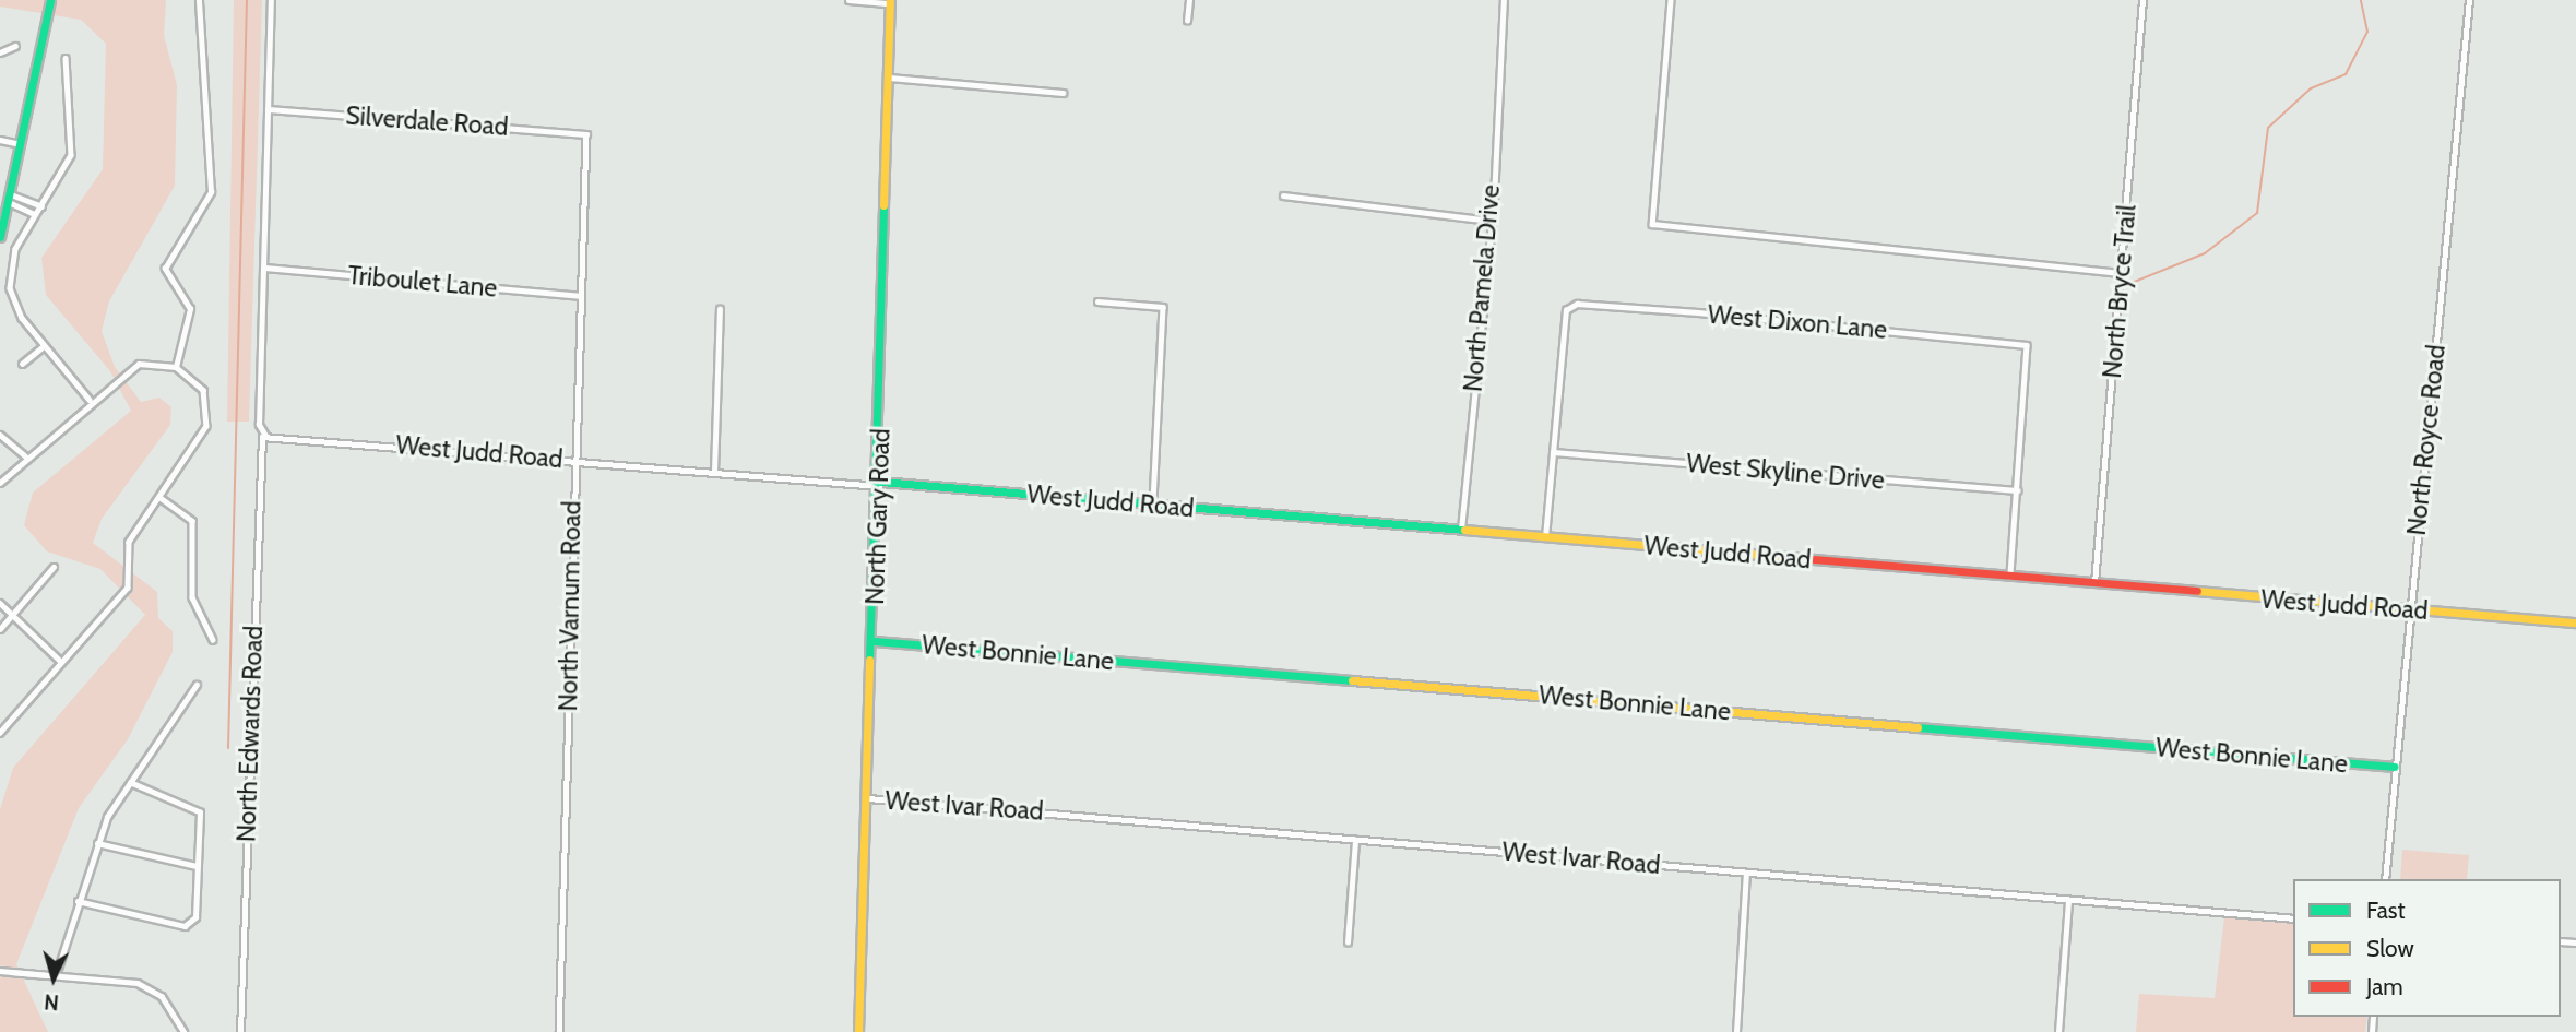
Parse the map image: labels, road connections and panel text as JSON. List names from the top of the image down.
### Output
{
  "streets": {
    "street": [
      "Silverdale Road",
      "Triboulet Lane",
      "North Pamela Drive",
      "North Bryce Trail",
      "West Dixon Lane",
      "North Royce Road",
      "West Judd Road",
      "West Skyline Drive",
      "North Gary Road",
      "North Varnum Road",
      "West Bonnie Lane",
      "North Edwards Road",
      "West Ivar Road"
    ]
  },
  "crossings": [
    ["Silverdale Road", "North Varnum Road"],
    ["Silverdale Road", "North Edwards Road"],
    ["Triboulet Lane", "North Varnum Road"],
    ["Triboulet Lane", "North Edwards Road"],
    ["North Pamela Drive", "West Judd Road"],
    ["North Bryce Trail", "West Judd Road"],
    ["West Dixon Lane", "West Skyline Drive"],
    ["North Royce Road", "West Judd Road"],
    ["North Royce Road", "West Bonnie Lane"],
    ["West Judd Road", "North Gary Road"],
    ["West Judd Road", "North Varnum Road"],
    ["West Judd Road", "North Edwards Road"],
    ["North Gary Road", "West Bonnie Lane"],
    ["North Gary Road", "West Ivar Road"]
  ],
  "legend": ["Fast", "Slow", "Jam"],
  "north": "bottom"
}
